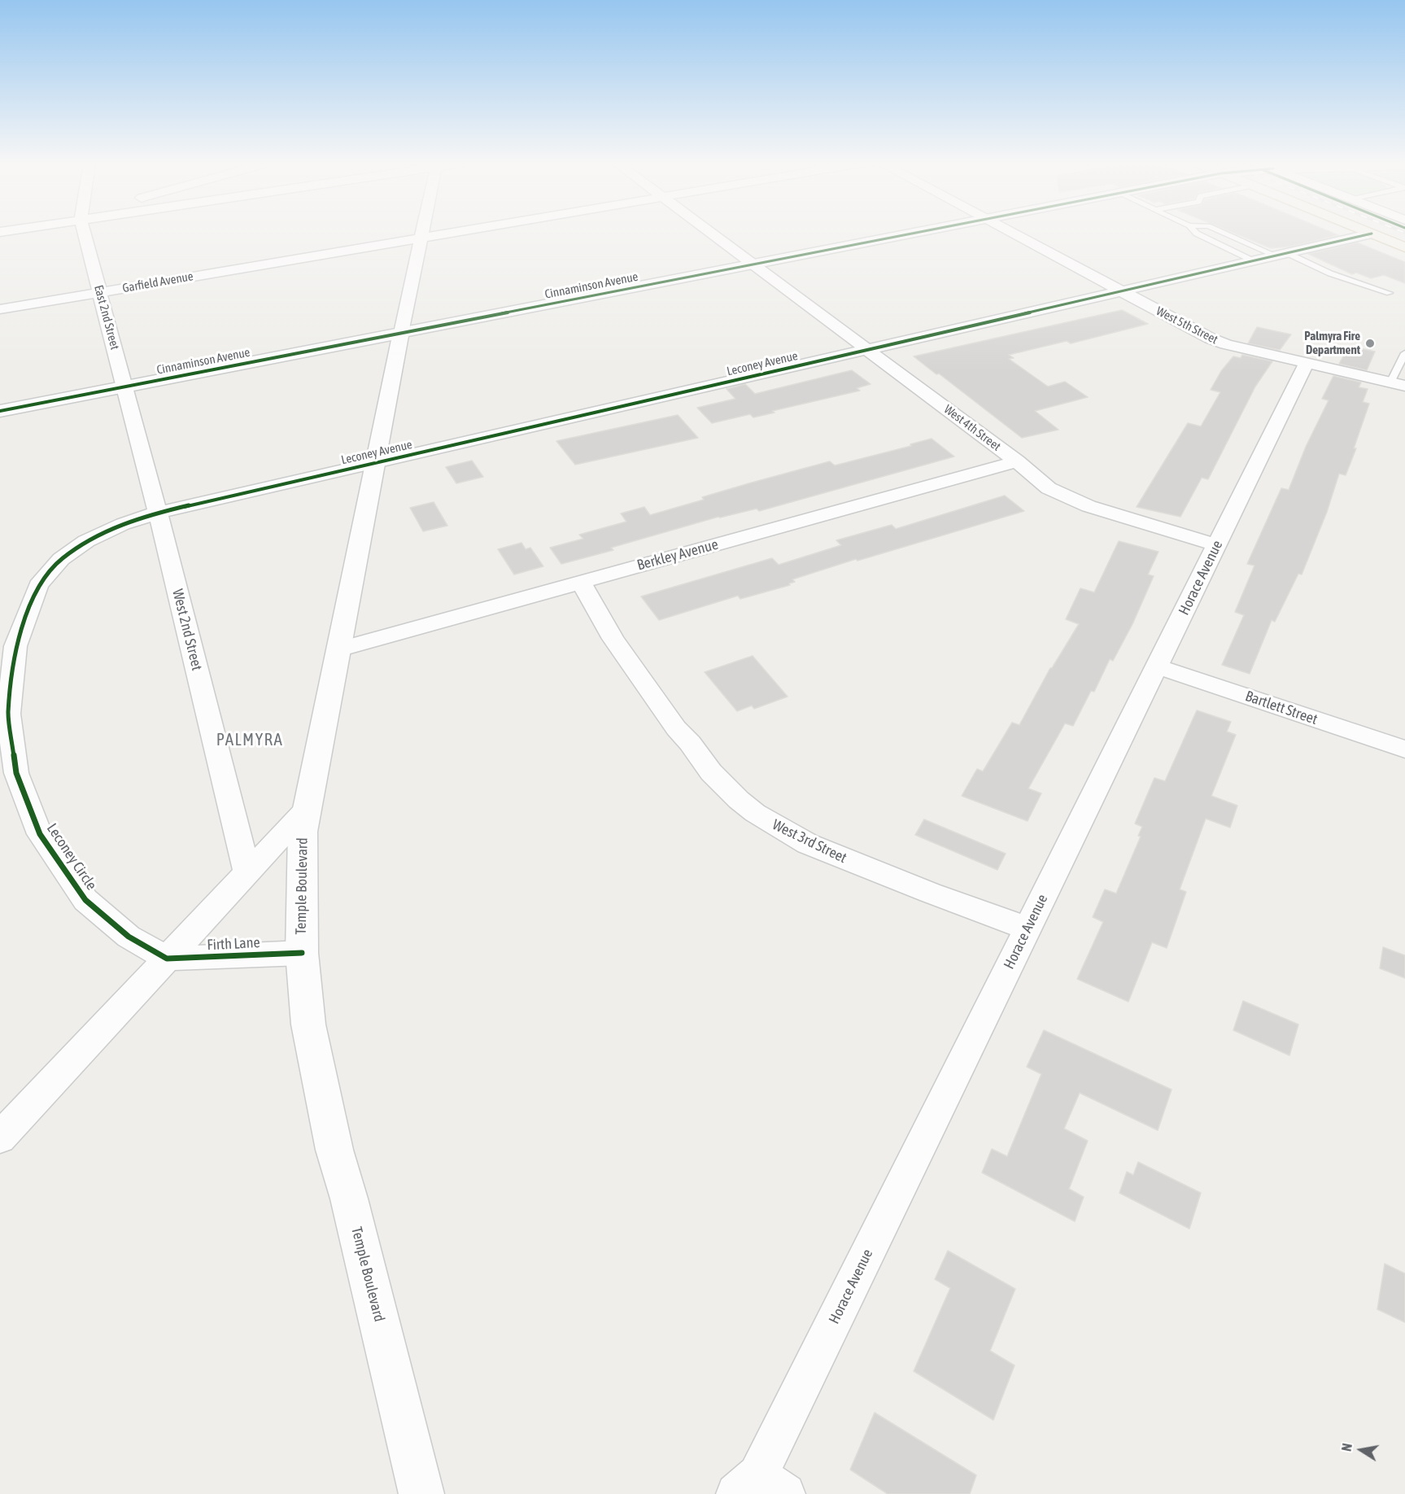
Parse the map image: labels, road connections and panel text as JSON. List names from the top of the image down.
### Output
{
  "streets": {
    "street": [
      "Garfield Avenue",
      "Cinnaminson Avenue",
      "East 2nd Street",
      "West 5th Street",
      "Leconey Avenue",
      "West 4th Street",
      "Berkley Avenue",
      "Horace Avenue",
      "West 2nd Street",
      "Bartlett Street",
      "West 3rd Street",
      "Leconey Circle",
      "Temple Boulevard",
      "Firth Lane"
    ]
  },
  "crossings": [
    ["Garfield Avenue", "East 2nd Street"],
    ["Cinnaminson Avenue", "East 2nd Street"],
    ["Cinnaminson Avenue", "West 4th Street"],
    ["Cinnaminson Avenue", "West 2nd Street"],
    ["Cinnaminson Avenue", "Temple Boulevard"],
    ["East 2nd Street", "West 2nd Street"],
    ["West 5th Street", "Leconey Avenue"],
    ["West 5th Street", "Horace Avenue"],
    ["Leconey Avenue", "West 4th Street"],
    ["Leconey Avenue", "West 2nd Street"],
    ["Leconey Avenue", "Leconey Circle"],
    ["Leconey Avenue", "Temple Boulevard"],
    ["West 4th Street", "Berkley Avenue"],
    ["West 4th Street", "Horace Avenue"],
    ["Berkley Avenue", "West 3rd Street"],
    ["Berkley Avenue", "Temple Boulevard"],
    ["Horace Avenue", "Bartlett Street"],
    ["Horace Avenue", "West 3rd Street"],
    ["West 2nd Street", "Leconey Circle"],
    ["West 2nd Street", "Firth Lane"],
    ["Leconey Circle", "Firth Lane"],
    ["Temple Boulevard", "Firth Lane"]
  ],
  "districts": ["PALMYRA"],
  "places": ["Palmyra Fire Department"],
  "north": "left"
}
